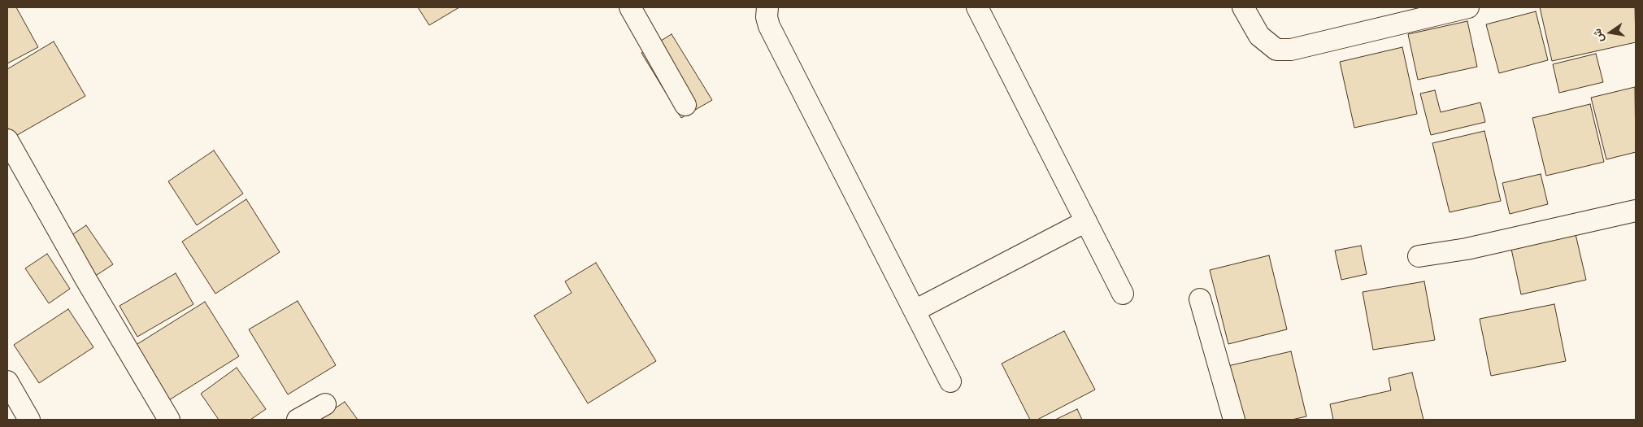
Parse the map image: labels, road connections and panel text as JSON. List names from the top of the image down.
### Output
{
  "north": "left"
}
